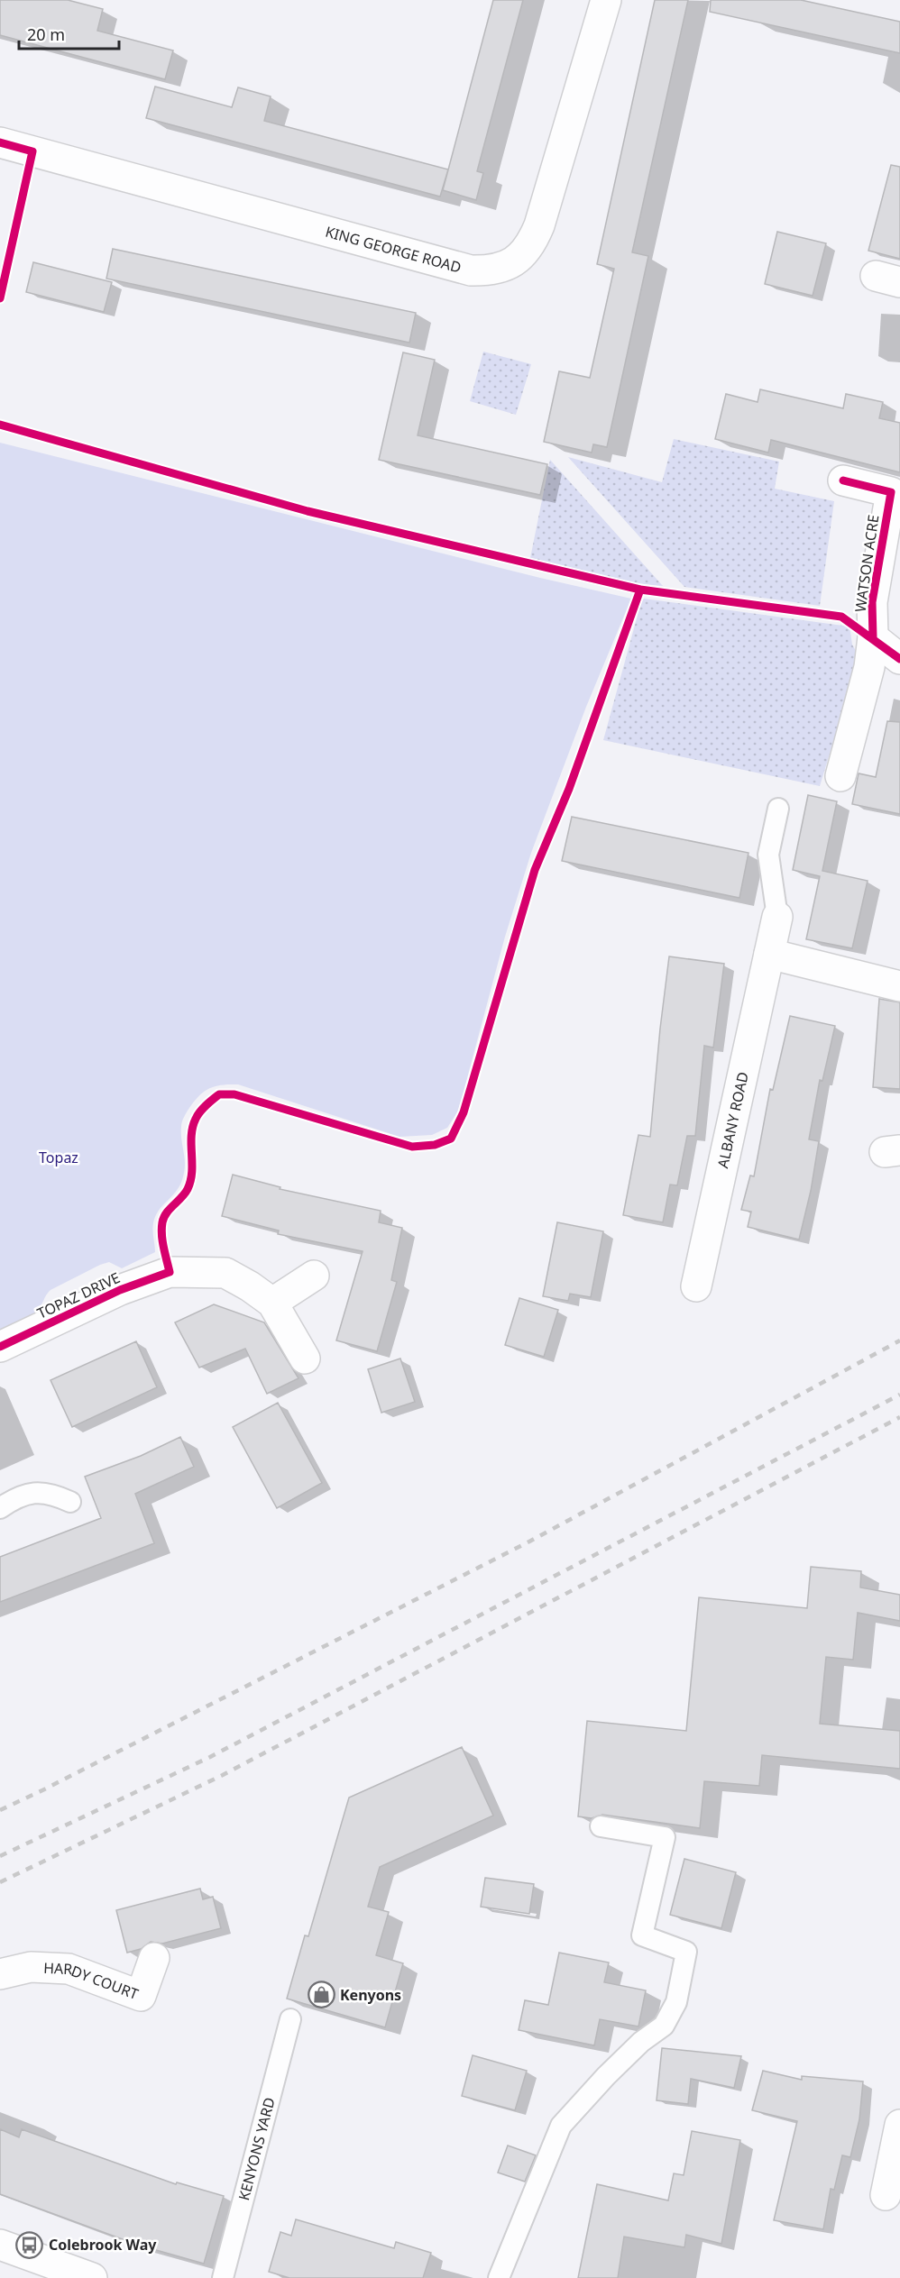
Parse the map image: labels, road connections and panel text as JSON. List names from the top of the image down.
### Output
{
  "streets": {
    "street": [
      "KING GEORGE ROAD",
      "WATSON ACRE",
      "ALBANY ROAD",
      "TOPAZ DRIVE",
      "HARDY COURT"
    ],
    "lane": ["KENYONS YARD"]
  },
  "parks": ["Topaz"],
  "places": {
    "shop": ["Kenyons"],
    "bus stop": ["Colebrook Way"]
  },
  "scale_bar": "20 m"
}
